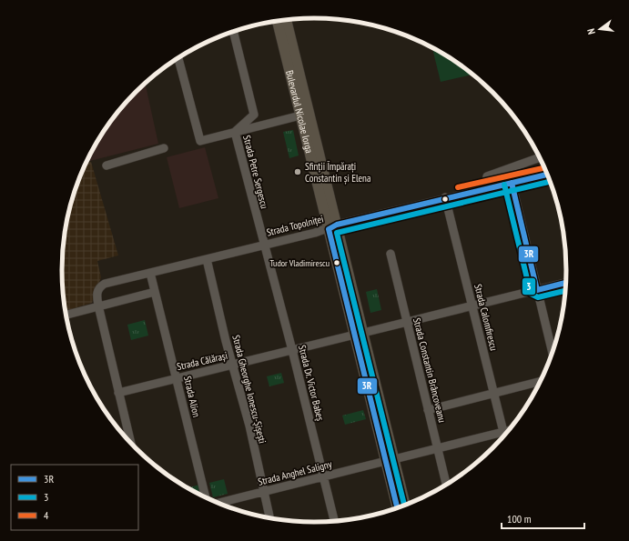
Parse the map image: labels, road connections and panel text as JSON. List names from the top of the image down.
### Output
{
  "streets": {
    "main road": ["Bulevardul Nicolae Iorga"],
    "street": [
      "Strada Petre Sergescu",
      "Strada Topolniței",
      "Strada Calomfirescu",
      "Strada Călărași",
      "Strada Constantin Brâncoveanu",
      "Strada Dr. Victor Babeș",
      "Strada Gheorghe Ionescu-Șișești",
      "Strada Alion",
      "Strada Anghel Saligny"
    ]
  },
  "crossings": [
    ["Bulevardul Nicolae Iorga", "Strada Topolniței"],
    ["Strada Petre Sergescu", "Strada Topolniței"],
    ["Strada Petre Sergescu", "Strada Dr. Victor Babeș"],
    ["Strada Topolniței", "Strada Calomfirescu"],
    ["Strada Topolniței", "Strada Dr. Victor Babeș"],
    ["Strada Topolniței", "Strada Gheorghe Ionescu-Șișești"],
    ["Strada Topolniței", "Strada Alion"],
    ["Strada Calomfirescu", "Strada Călărași"],
    ["Strada Calomfirescu", "Strada Anghel Saligny"],
    ["Strada Călărași", "Strada Constantin Brâncoveanu"],
    ["Strada Călărași", "Strada Dr. Victor Babeș"],
    ["Strada Călărași", "Strada Gheorghe Ionescu-Șișești"],
    ["Strada Călărași", "Strada Alion"],
    ["Strada Constantin Brâncoveanu", "Strada Anghel Saligny"],
    ["Strada Dr. Victor Babeș", "Strada Anghel Saligny"],
    ["Strada Gheorghe Ionescu-Șișești", "Strada Anghel Saligny"]
  ],
  "places": ["Sfinții Împărați Constantin și Elena", "Tudor Vladimirescu"],
  "lines": ["transit line 4", "transit line 3R", "transit line 3"],
  "legend": ["3R", "3", "4"],
  "scale_bar": "100 m",
  "north": "left"
}
